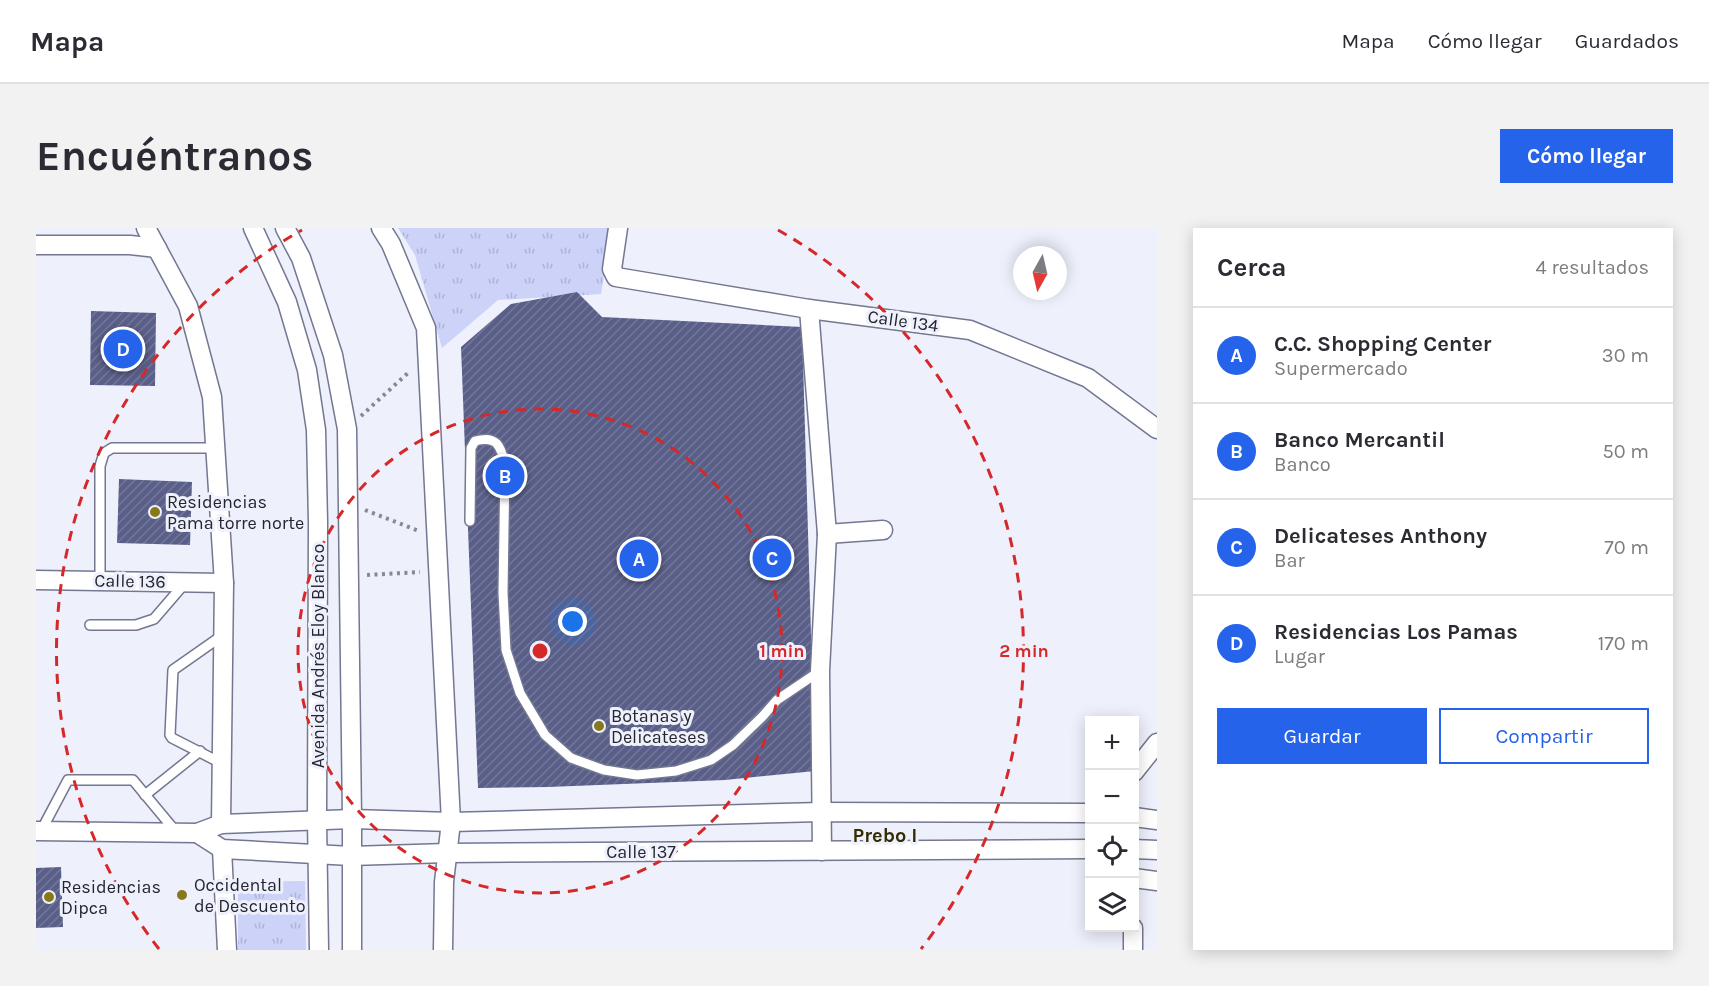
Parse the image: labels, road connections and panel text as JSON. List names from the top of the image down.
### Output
{
  "streets": {
    "street": [
      "Calle 134",
      "Calle 136",
      "Avenida Andrés Eloy Blanco",
      "Calle 137"
    ]
  },
  "crossings": [
    ["Avenida Andrés Eloy Blanco", "Calle 137"]
  ],
  "districts": ["Prebo I"],
  "places": [
    "Residencias Pama torre norte",
    "Botanas y Delicateses",
    "Occidental de Descuento",
    "Residencias Dipca"
  ],
  "north": "bottom",
  "page": {
    "header": "Mapa",
    "nav": ["Mapa", "Cómo llegar", "Guardados"],
    "buttons": [
      "Cómo llegar",
      ["Guardar", "Compartir"]
    ],
    "title": "Encuéntranos",
    "heading": ["Cerca", "4 resultados"],
    "list": [
      {
        "mark": "A",
        "name": "C.C. Shopping Center",
        "note": "Supermercado",
        "value": "30 m"
      },
      {
        "mark": "B",
        "name": "Banco Mercantil",
        "note": "Banco",
        "value": "50 m"
      },
      {
        "mark": "C",
        "name": "Delicateses Anthony",
        "note": "Bar",
        "value": "70 m"
      },
      {
        "mark": "D",
        "name": "Residencias Los Pamas",
        "note": "Lugar",
        "value": "170 m"
      }
    ],
    "pins": [
      "D",
      "B",
      "C",
      "A"
    ],
    "map_buttons": ["+", "−"]
  },
  "rings": ["1 min", "2 min"]
}
